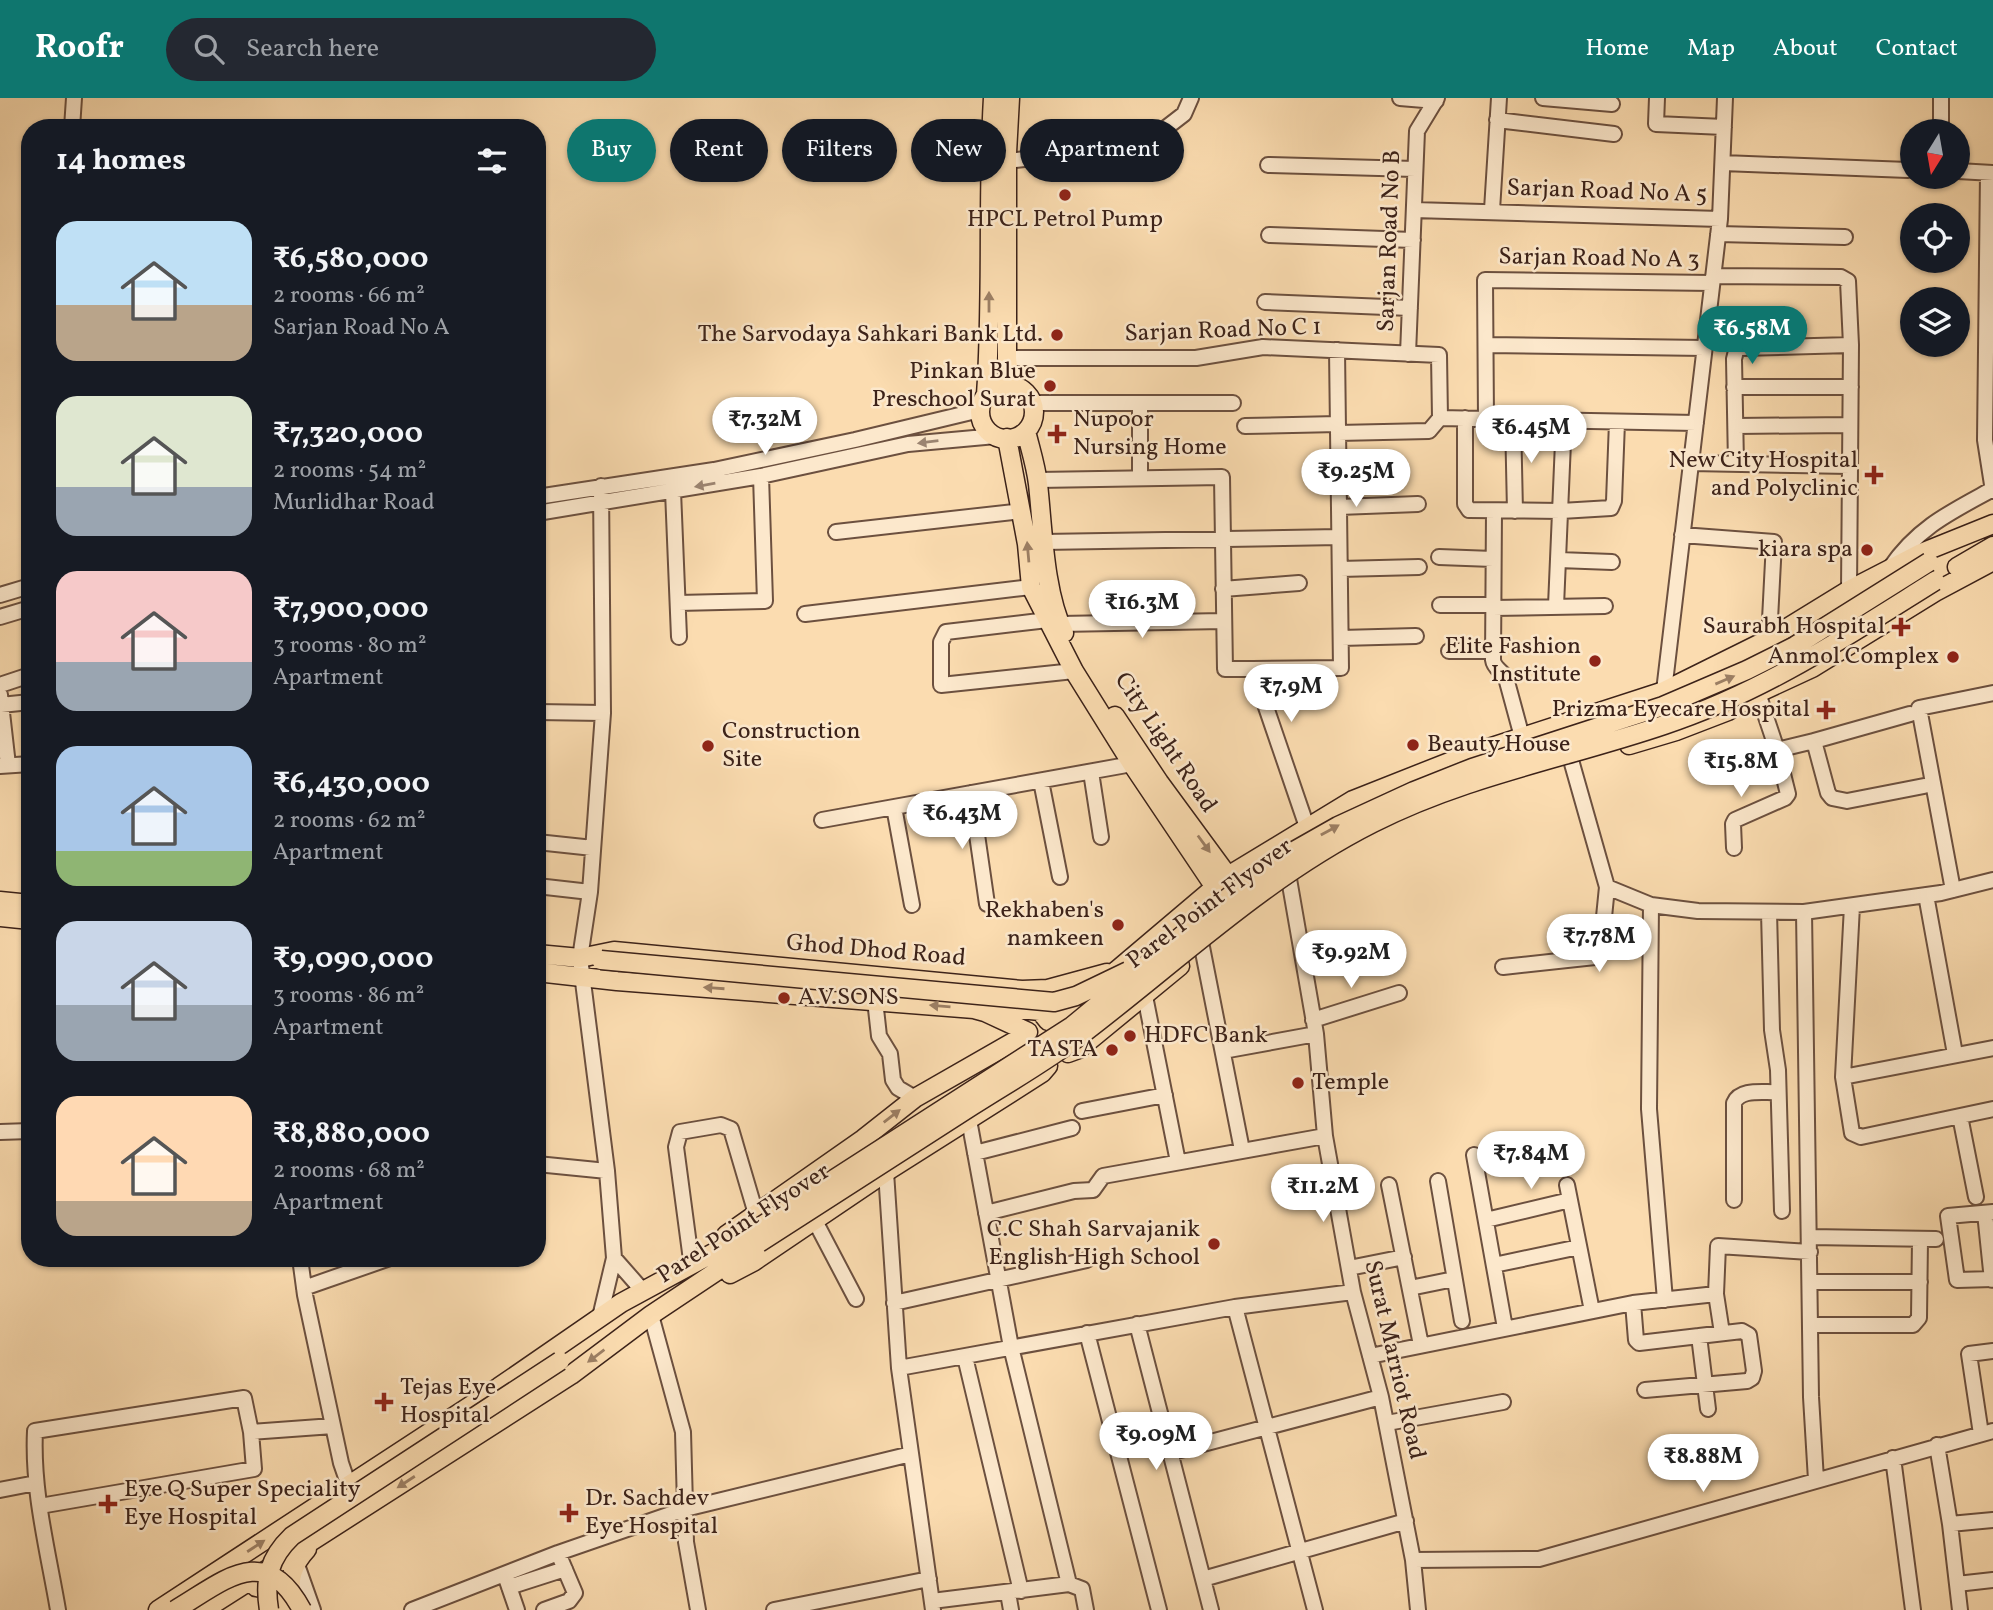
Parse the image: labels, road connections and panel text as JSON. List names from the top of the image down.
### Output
{
  "streets": {
    "main road": ["City Light Road", "Parel Point Flyover", "Ghod Dhod Road"],
    "street": [
      "Sarjan Road No A 5",
      "Sarjan Road No B",
      "Sarjan Road No A 3",
      "Sarjan Road No C 1",
      "Surat Marriot Road"
    ]
  },
  "crossings": [
    ["Sarjan Road No A 5", "Sarjan Road No B"],
    ["Sarjan Road No B", "Sarjan Road No C 1"]
  ],
  "places": {
    "other": [
      "HPCL Petrol Pump",
      "The Sarvodaya Sahkari Bank Ltd.",
      "Pinkan Blue Preschool Surat",
      "kiara spa",
      "Anmol Complex",
      "Elite Fashion Institute",
      "Beauty House",
      "Construction Site",
      "Rekhaben's namkeen",
      "A.V.SONS",
      "HDFC Bank",
      "TASTA",
      "Temple",
      "C.C Shah Sarvajanik English High School"
    ],
    "health": [
      "Nupoor Nursing Home",
      "New City Hospital and Polyclinic",
      "Saurabh Hospital",
      "Prizma Eyecare Hospital",
      "Tejas Eye Hospital",
      "Eye Q Super Speciality Eye Hospital",
      "Dr. Sachdev Eye Hospital"
    ]
  },
  "north": "bottom",
  "page": {
    "header": "Roofr",
    "search": "Search here",
    "nav": [
      "Home",
      "Map",
      "About",
      "Contact"
    ],
    "chip": [
      "Buy",
      "Rent",
      "Filters",
      "New",
      "Apartment"
    ],
    "heading": "14 homes",
    "list": [
      {
        "name": "₹6,580,000",
        "note": "2 rooms · 66 m² · Sarjan Road No A"
      },
      {
        "name": "₹7,320,000",
        "note": "2 rooms · 54 m² · Murlidhar Road"
      },
      {
        "name": "₹7,900,000",
        "note": "3 rooms · 80 m² · Apartment"
      },
      {
        "name": "₹6,430,000",
        "note": "2 rooms · 62 m² · Apartment"
      },
      {
        "name": "₹9,090,000",
        "note": "3 rooms · 86 m² · Apartment"
      },
      {
        "name": "₹8,880,000",
        "note": "2 rooms · 68 m² · Apartment"
      }
    ],
    "price": [
      "₹6.58M",
      "₹7.32M",
      "₹6.45M",
      "₹9.25M",
      "₹16.3M",
      "₹7.9M",
      "₹15.8M",
      "₹6.43M",
      "₹7.78M",
      "₹9.92M",
      "₹7.84M",
      "₹11.2M",
      "₹9.09M",
      "₹8.88M"
    ]
  }
}
